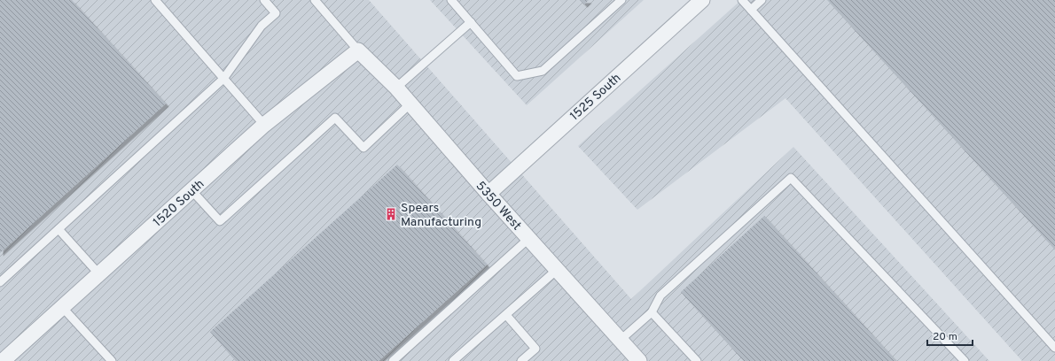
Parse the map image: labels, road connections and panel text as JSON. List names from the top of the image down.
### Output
{
  "streets": {
    "street": ["1525 South", "1520 South", "5350 West"]
  },
  "crossings": [
    ["1525 South", "5350 West"],
    ["1520 South", "5350 West"]
  ],
  "places": {
    "building": ["Spears Manufacturing"]
  },
  "scale_bar": "20 m"
}
